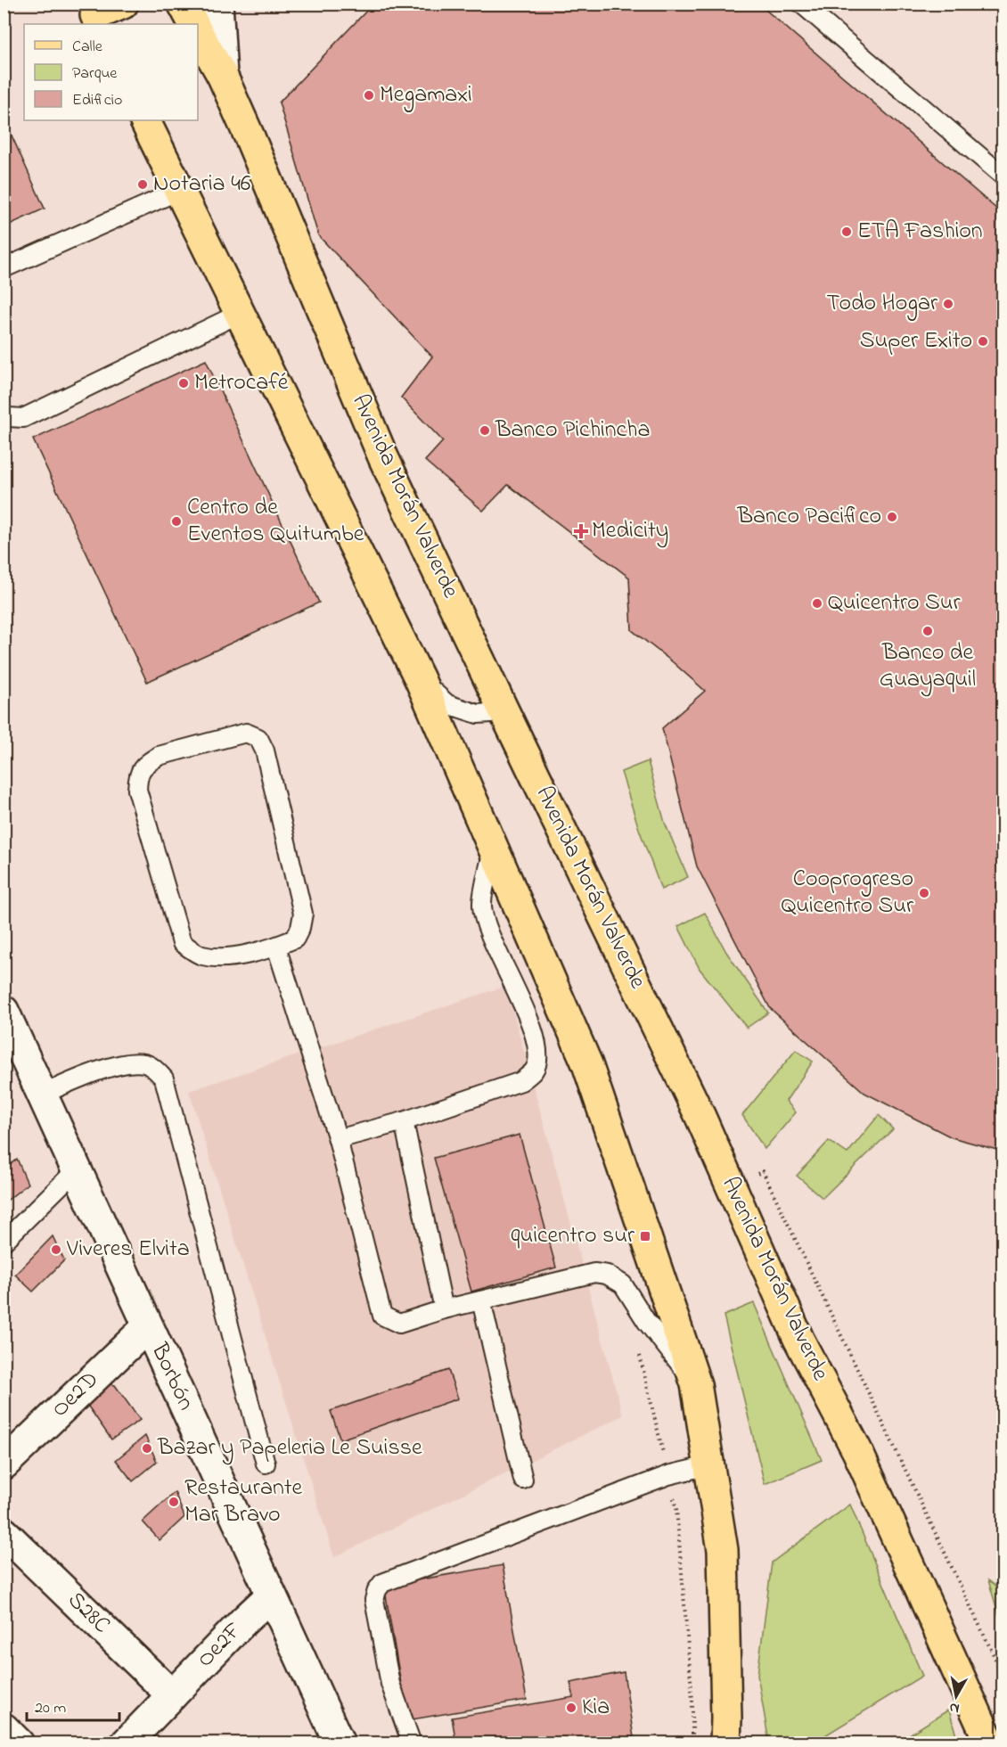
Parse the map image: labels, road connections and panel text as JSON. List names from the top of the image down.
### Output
{
  "streets": {
    "main road": ["Avenida Morán Valverde"],
    "street": [
      "Borbón",
      "Oe2D",
      "S28C",
      "Oe2F"
    ]
  },
  "crossings": [
    ["Borbón", "Oe2D"],
    ["Borbón", "Oe2F"],
    ["S28C", "Oe2F"]
  ],
  "places": {
    "other": [
      "Megamaxi",
      "Notaria 46",
      "ETA Fashion",
      "Todo Hogar",
      "Super Exito",
      "Metrocafé",
      "Banco Pichincha",
      "Banco Pacifico",
      "Centro de Eventos Quitumbe",
      "Quicentro Sur",
      "Banco de Guayaquil",
      "Cooprogreso Quicentro Sur",
      "Viveres Elvita",
      "Bazar y Papeleria Le Suisse",
      "Restaurante Mar Bravo",
      "Kia"
    ],
    "health": ["Medicity"],
    "transit": ["quicentro sur"]
  },
  "legend": ["Calle", "Parque", "Edificio"],
  "scale_bar": "20 m",
  "north": "bottom"
}
